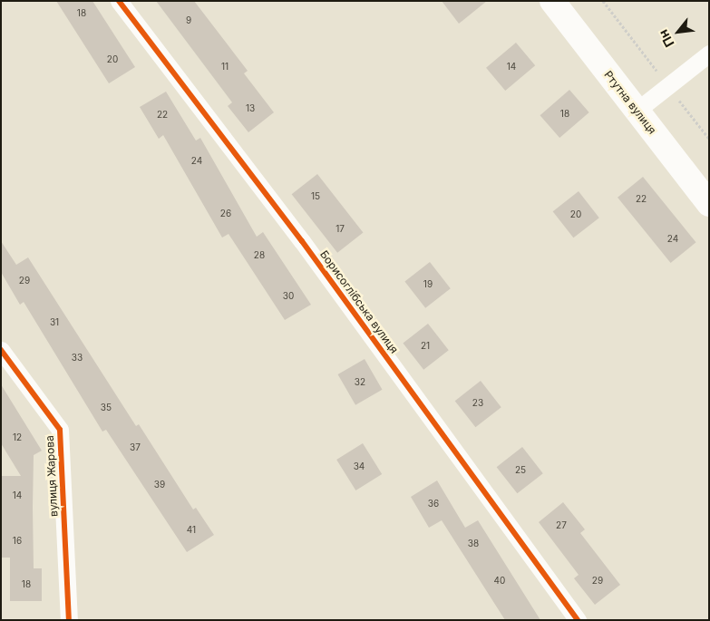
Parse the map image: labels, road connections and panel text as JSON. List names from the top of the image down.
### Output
{
  "streets": {
    "main road": ["Ртутна вулиця"],
    "street": ["Борисоглібська вулиця", "вулиця Жарова"]
  },
  "house_numbers": [
    "18",
    "9",
    "20",
    "11",
    "14",
    "13",
    "18",
    "22",
    "24",
    "15",
    "22",
    "26",
    "20",
    "17",
    "24",
    "28",
    "29",
    "19",
    "30",
    "31",
    "21",
    "33",
    "32",
    "23",
    "35",
    "12",
    "37",
    "34",
    "25",
    "39",
    "14",
    "36",
    "27",
    "41",
    "16",
    "38",
    "40",
    "29",
    "18"
  ],
  "north": "bottom left"
}
